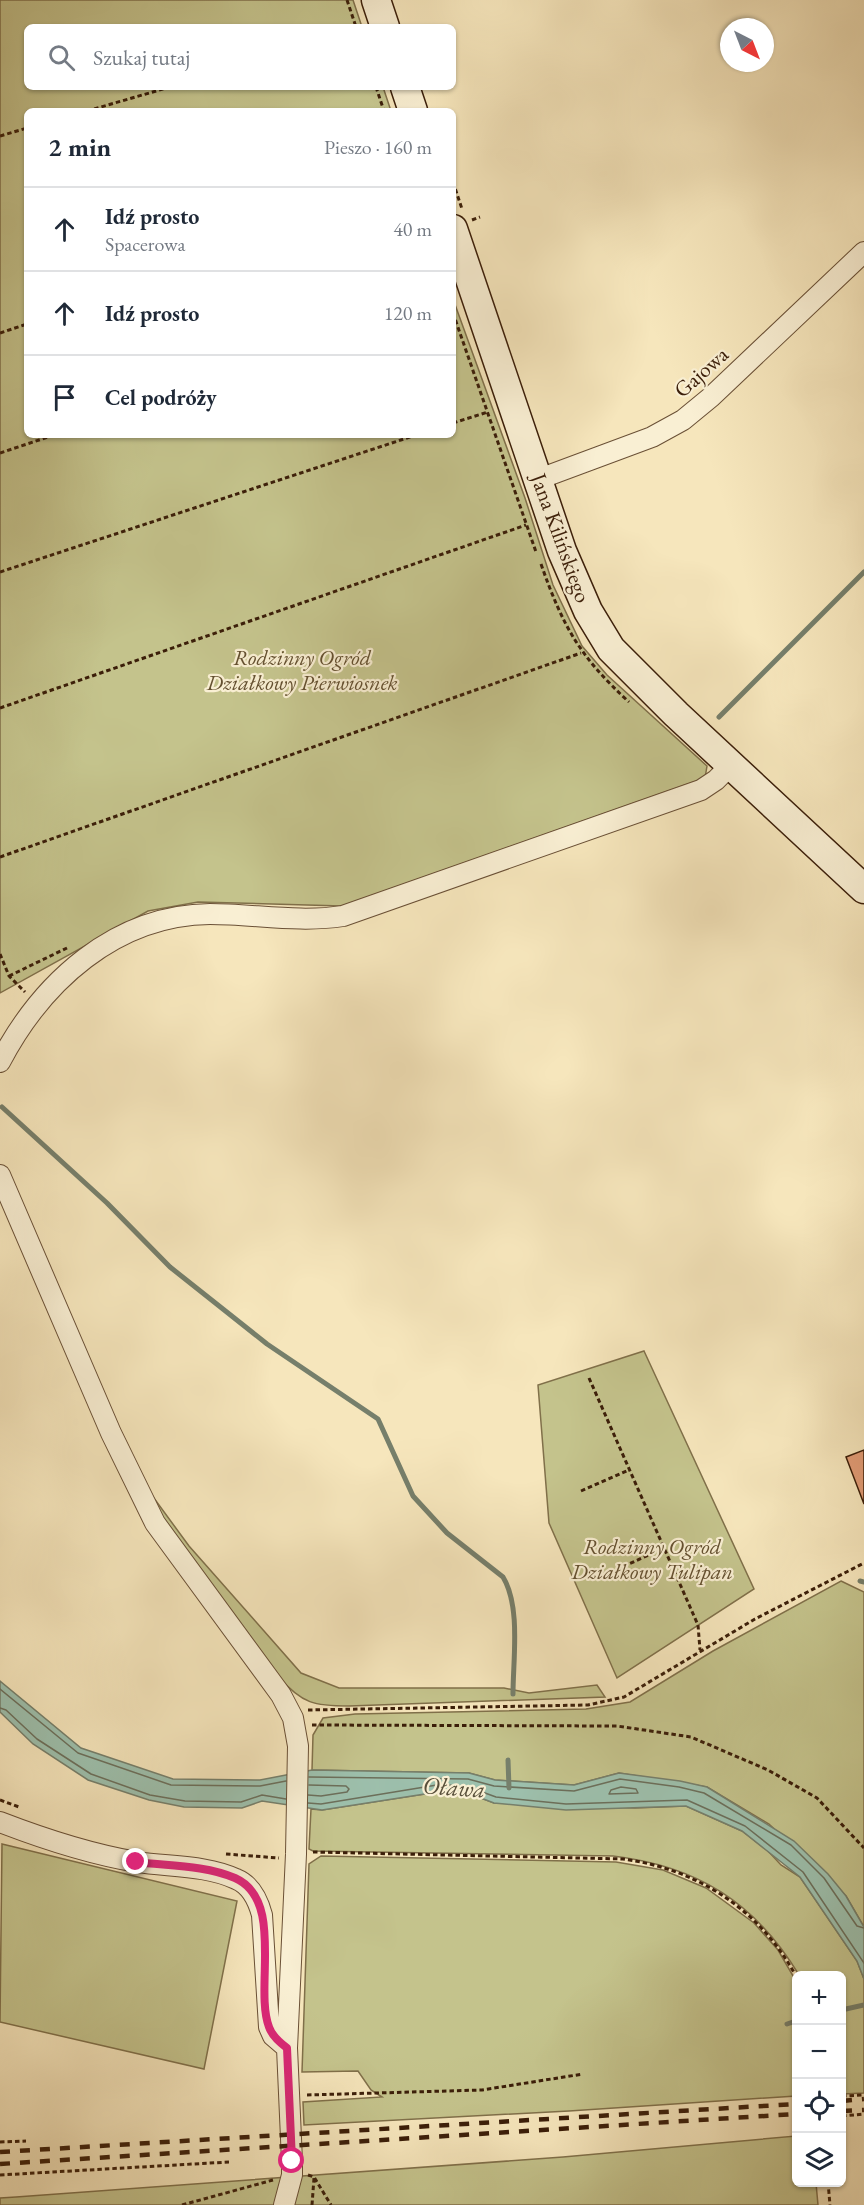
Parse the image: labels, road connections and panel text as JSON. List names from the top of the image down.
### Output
{
  "streets": {
    "street": ["Gajowa", "Jana Kilińskiego"]
  },
  "crossings": [
    ["Gajowa", "Jana Kilińskiego"]
  ],
  "water": ["Oława"],
  "parks": ["Rodzinny Ogród Działkowy Pierwiosnek", "Rodzinny Ogród Działkowy Tulipan"],
  "north": "bottom right",
  "page": {
    "search": "Szukaj tutaj",
    "heading": ["2 min", "Pieszo · 160 m"],
    "list": [
      ["Idź prosto", "Spacerowa", "40 m"],
      ["Idź prosto", "120 m"],
      "Cel podróży"
    ],
    "map_buttons": ["+", "−"]
  }
}
